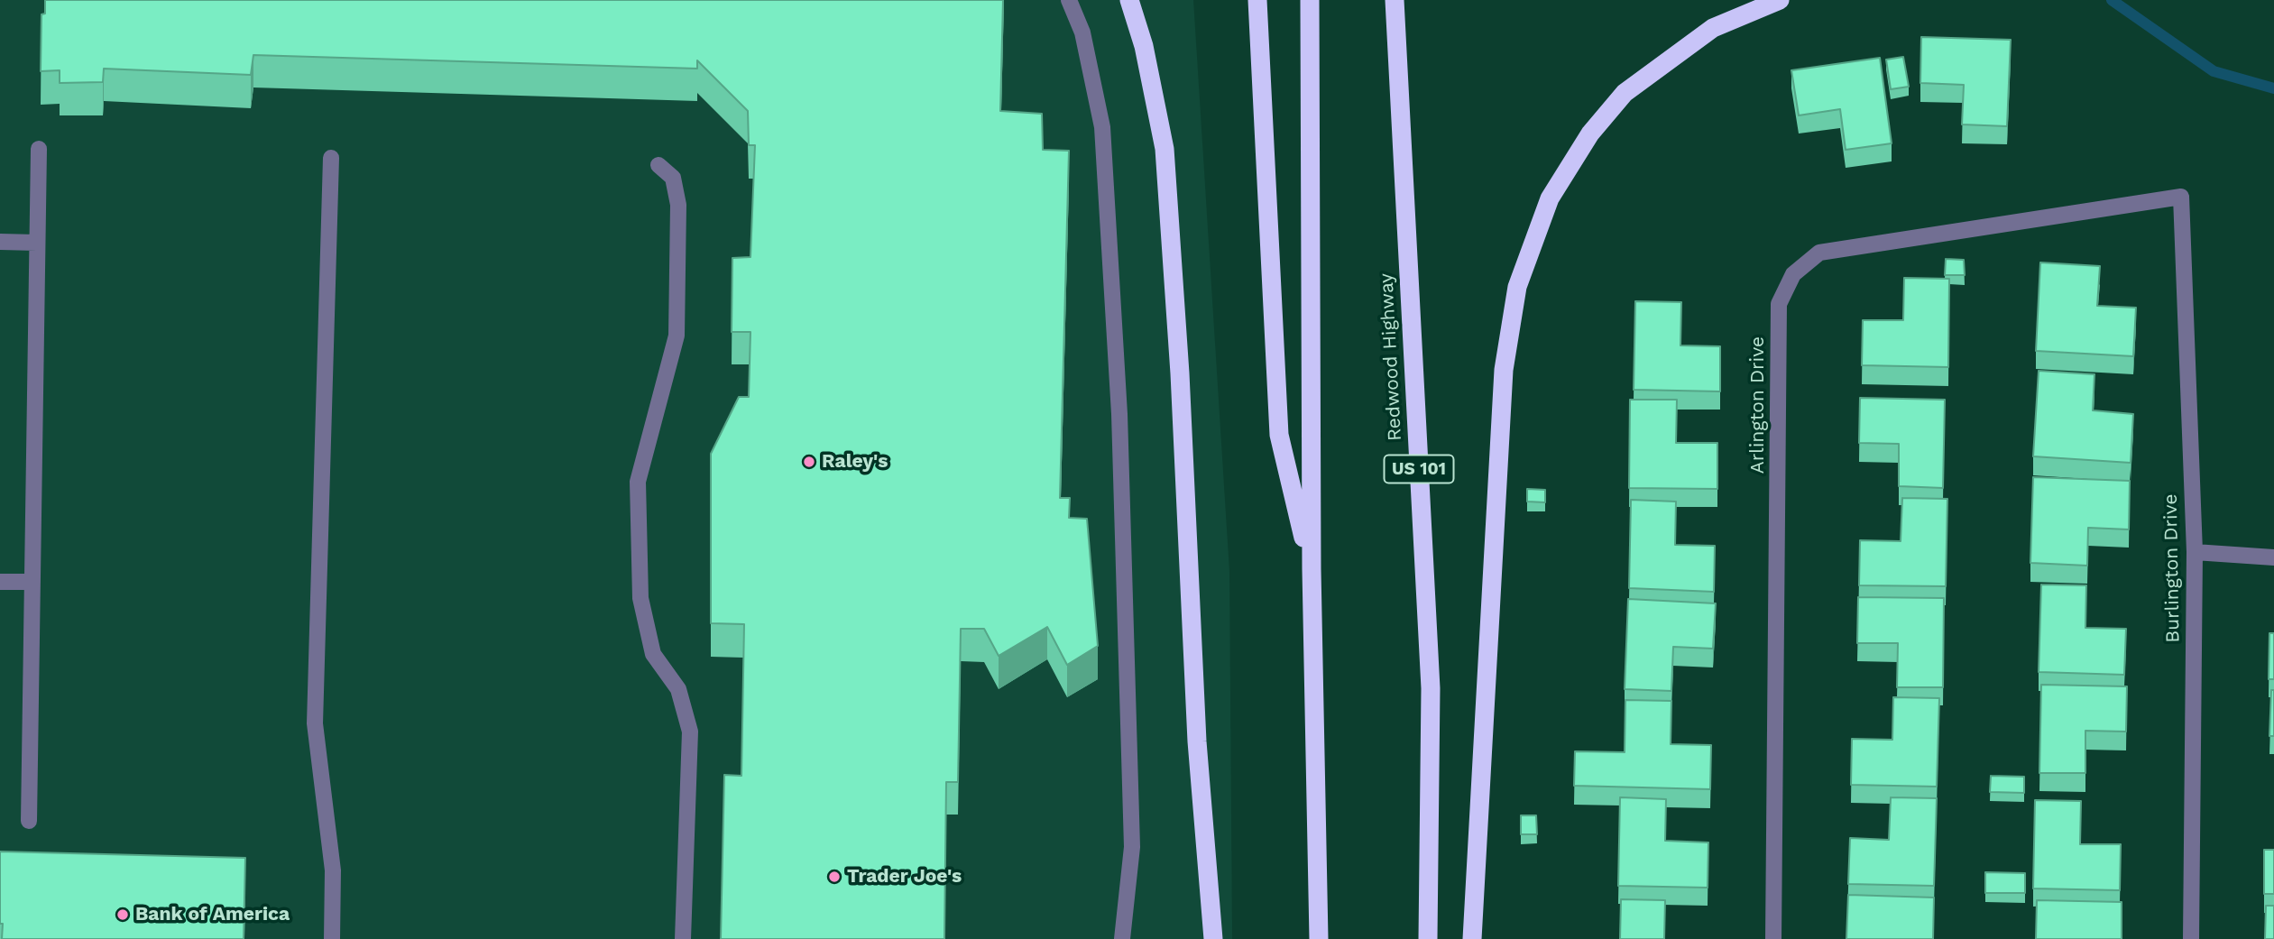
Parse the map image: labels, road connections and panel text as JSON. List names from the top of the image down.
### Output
{
  "streets": {
    "highway": ["Redwood Highway", "US 101"],
    "street": ["Arlington Drive", "Burlington Drive"]
  },
  "crossings": [
    ["Arlington Drive", "Burlington Drive"]
  ],
  "places": ["Raley's", "Trader Joe's", "Bank of America"]
}
